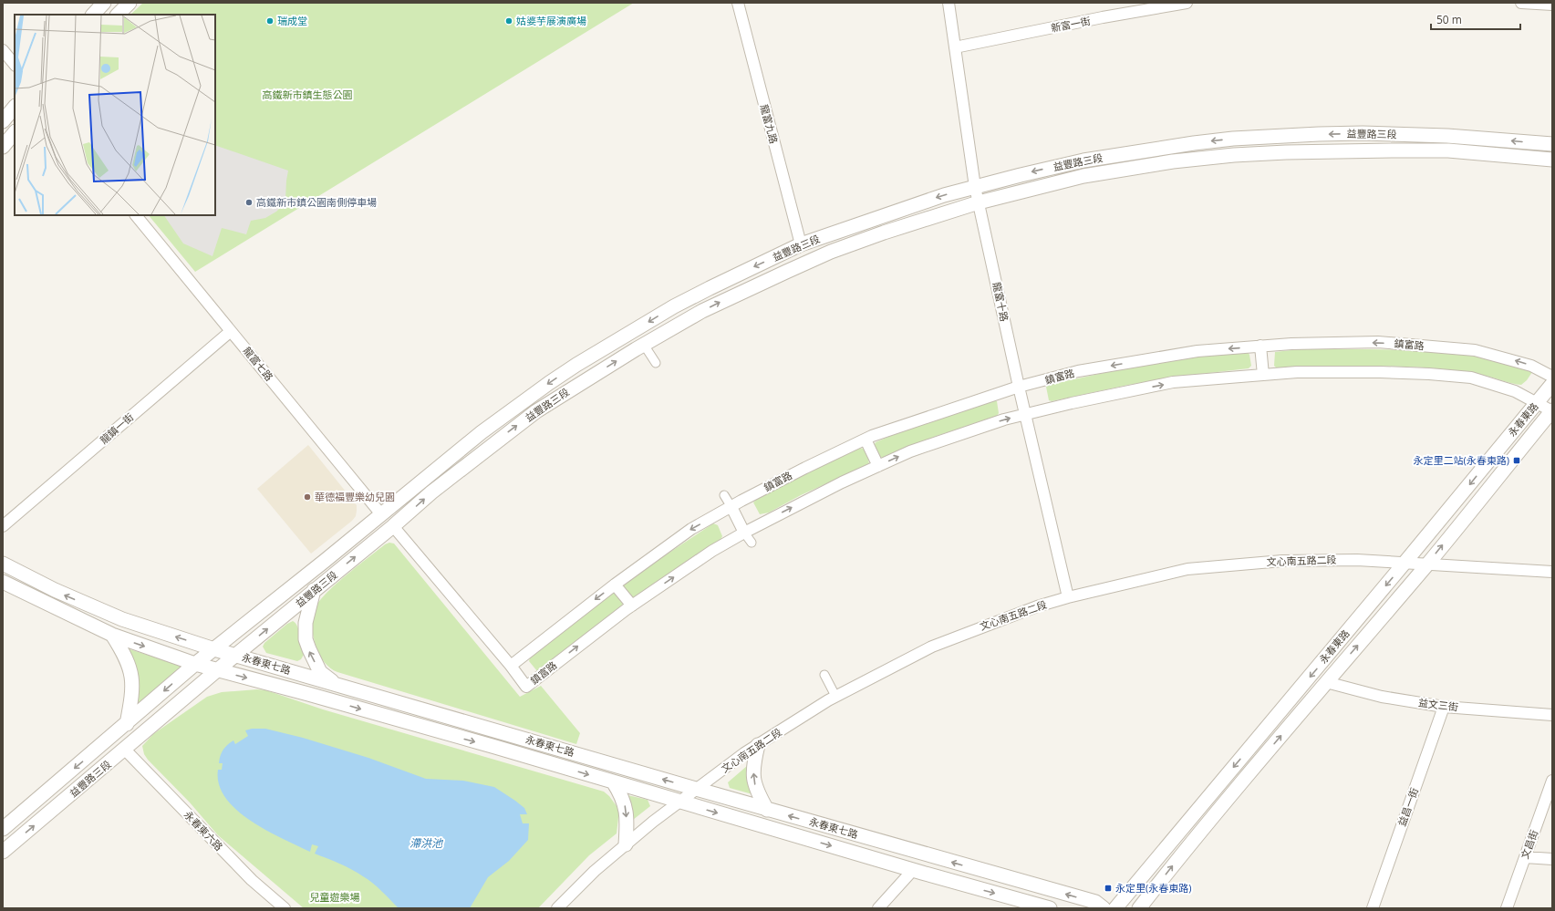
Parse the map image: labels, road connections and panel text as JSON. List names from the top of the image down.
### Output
{
  "streets": {
    "street": [
      "新富一街",
      "龍富九路",
      "益豐路三段",
      "龍富十路",
      "鎮富路",
      "龍富七路",
      "永春東路",
      "龍鎮一街",
      "文心南五路二段",
      "永春東七路",
      "益文三街",
      "益昌一街",
      "永春東六路",
      "文昌街"
    ]
  },
  "crossings": [
    ["新富一街", "龍富十路"],
    ["龍富九路", "益豐路三段"],
    ["益豐路三段", "龍富十路"],
    ["益豐路三段", "龍富七路"],
    ["益豐路三段", "永春東七路"],
    ["益豐路三段", "永春東六路"],
    ["龍富十路", "鎮富路"],
    ["龍富十路", "文心南五路二段"],
    ["鎮富路", "永春東路"],
    ["龍富七路", "龍鎮一街"],
    ["永春東路", "文心南五路二段"],
    ["永春東路", "益文三街"],
    ["文心南五路二段", "永春東七路"],
    ["益文三街", "益昌一街"]
  ],
  "water": ["滯洪池"],
  "parks": ["高鐵新市鎮生態公園", "兒童遊樂場"],
  "places": {
    "other": [
      "瑞成堂",
      "姑婆芋展演廣場",
      "高鐵新市鎮公園南側停車場",
      "華德福豐樂幼兒園"
    ],
    "transit": ["永定里二站(永春東路)", "永定里(永春東路)"]
  },
  "scale_bar": "50 m"
}
